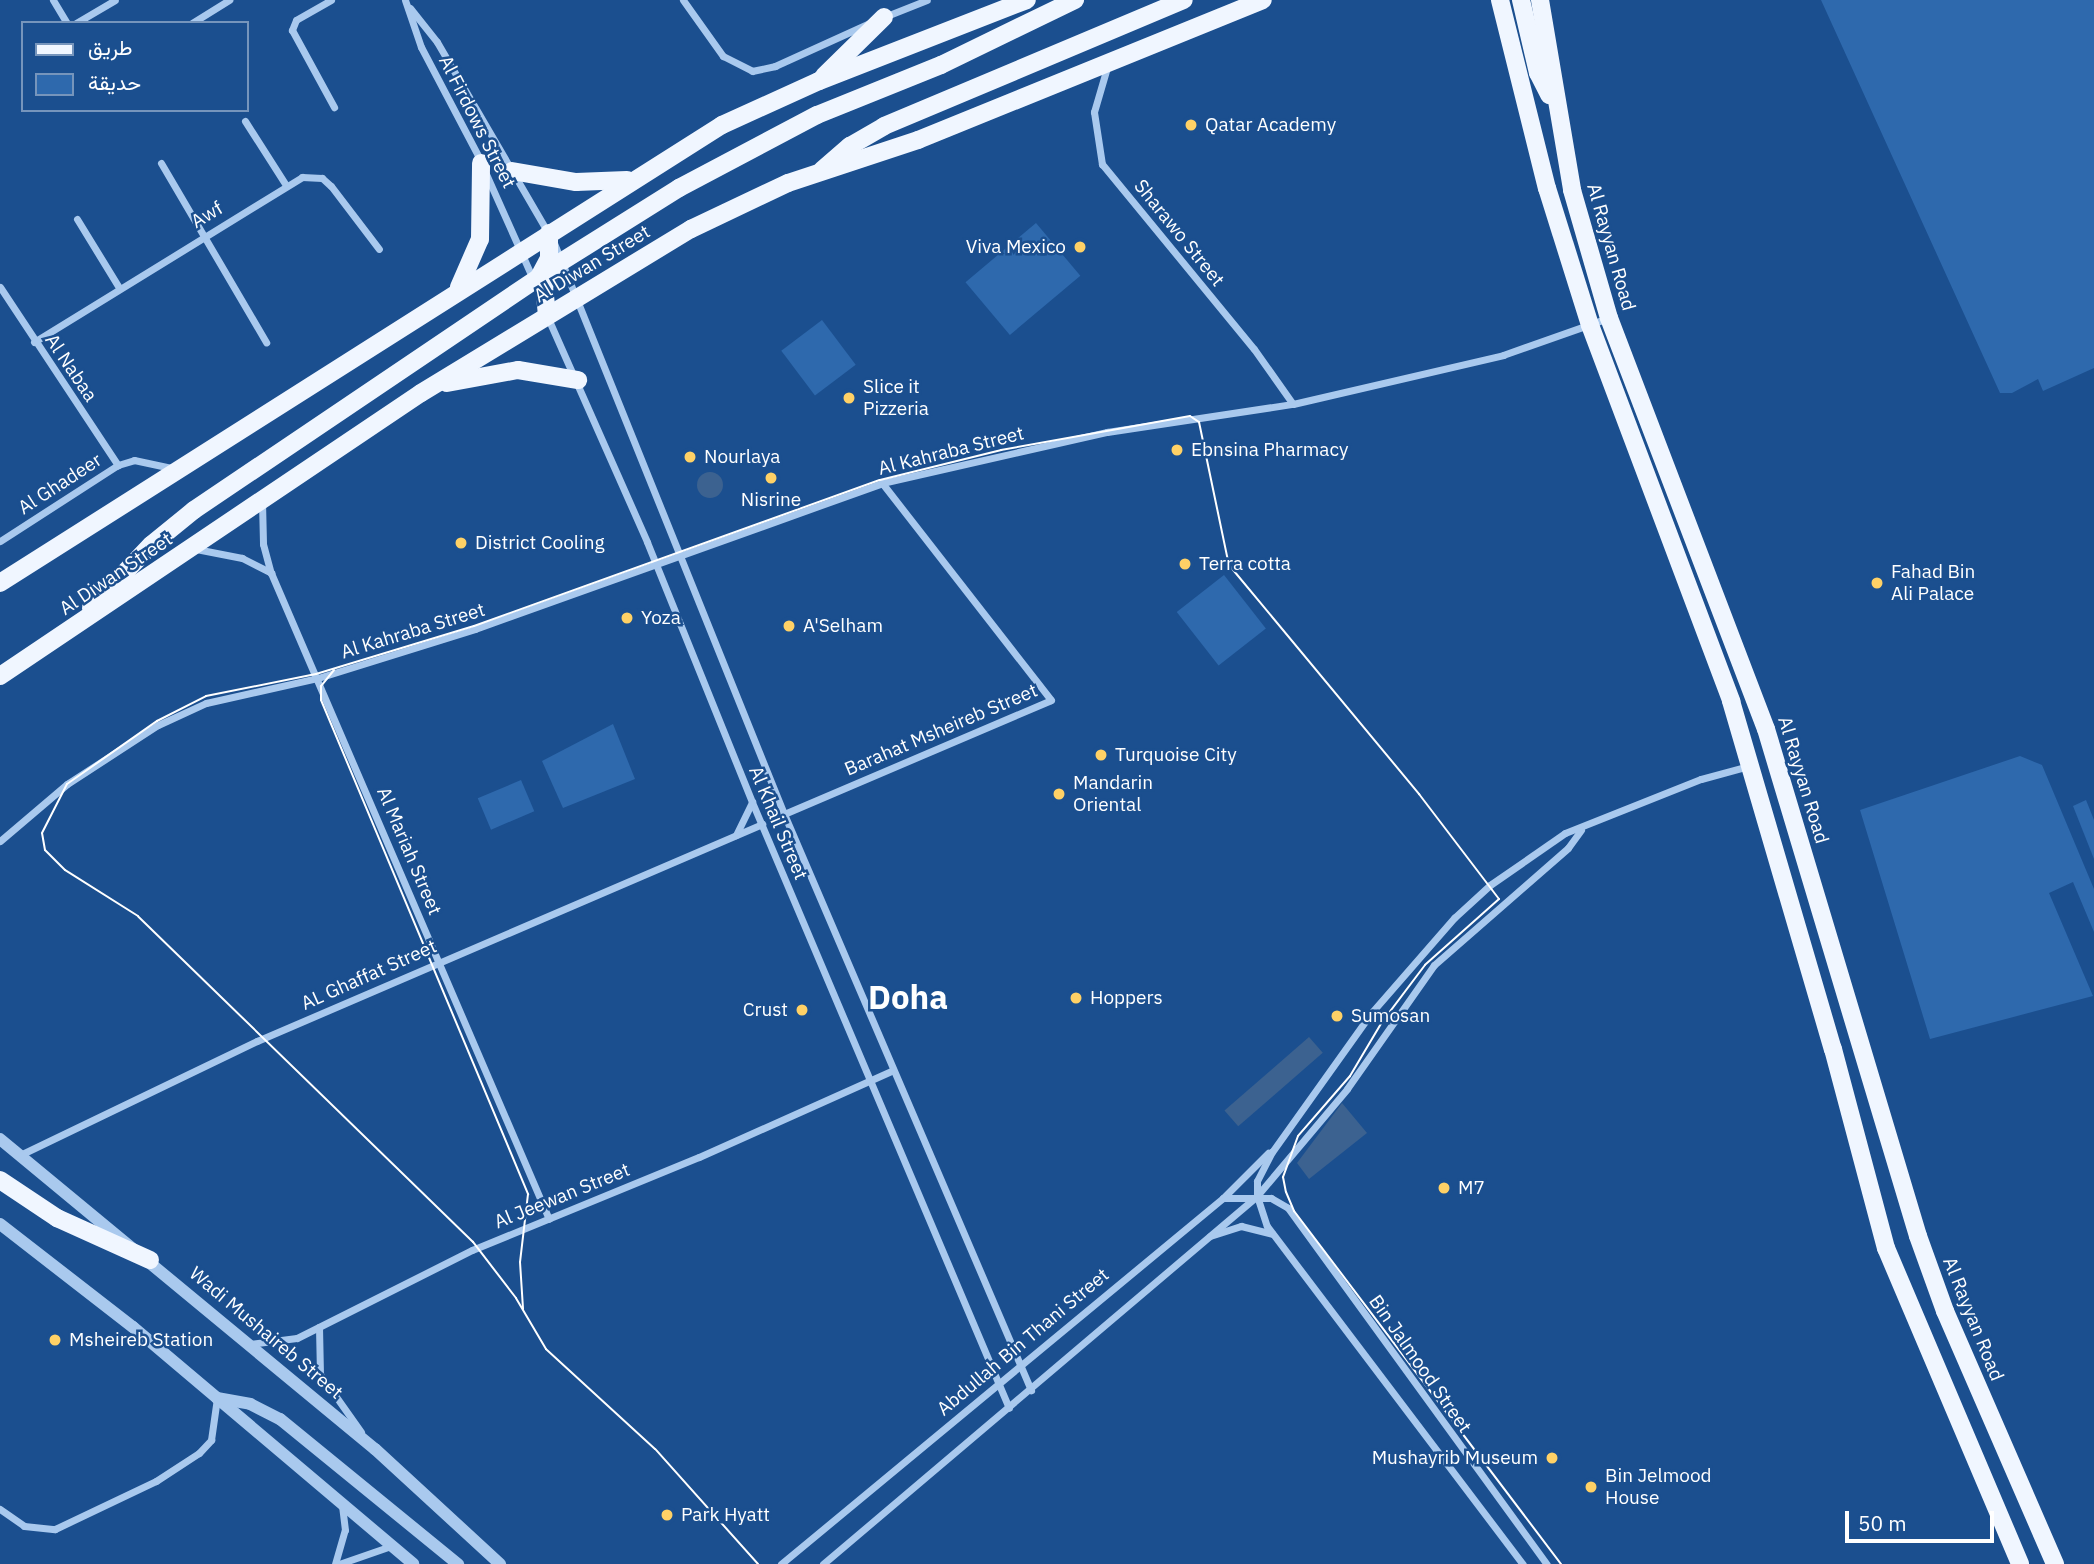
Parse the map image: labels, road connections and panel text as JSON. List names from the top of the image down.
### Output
{
  "streets": {
    "main road": ["Al Rayyan Road", "Al Diwan Street"],
    "street": [
      "Al Firdows Street",
      "Awf",
      "Sharawo Street",
      "Al Nabaa",
      "Al Kahraba Street",
      "Al Ghadeer",
      "Barahat Msheireb Street",
      "Al Khail Street",
      "Al Mariah Street",
      "AL Ghaffat Street",
      "Al Jeewan Street",
      "Wadi Mushaireb Street",
      "Abdullah Bin Thani Street",
      "Bin Jalmood Street"
    ]
  },
  "crossings": [
    ["Al Firdows Street", "Al Khail Street"],
    ["Awf", "Al Nabaa"],
    ["Sharawo Street", "Al Diwan Street"],
    ["Sharawo Street", "Al Kahraba Street"],
    ["Al Rayyan Road", "Al Kahraba Street"],
    ["Al Diwan Street", "Al Khail Street"],
    ["Al Diwan Street", "Al Mariah Street"],
    ["Al Nabaa", "Al Ghadeer"],
    ["Al Kahraba Street", "Barahat Msheireb Street"],
    ["Al Kahraba Street", "Al Khail Street"],
    ["Al Kahraba Street", "Al Mariah Street"],
    ["Barahat Msheireb Street", "Al Khail Street"],
    ["Al Khail Street", "AL Ghaffat Street"],
    ["Al Khail Street", "Al Jeewan Street"],
    ["Al Khail Street", "Abdullah Bin Thani Street"],
    ["Al Mariah Street", "AL Ghaffat Street"],
    ["Al Mariah Street", "Al Jeewan Street"],
    ["AL Ghaffat Street", "Wadi Mushaireb Street"],
    ["Al Jeewan Street", "Wadi Mushaireb Street"],
    ["Abdullah Bin Thani Street", "Bin Jalmood Street"]
  ],
  "districts": ["Doha"],
  "places": [
    "Qatar Academy",
    "Viva Mexico",
    "Slice it Pizzeria",
    "Ebnsina Pharmacy",
    "Nourlaya",
    "Nisrine",
    "District Cooling",
    "Terra cotta",
    "Fahad Bin Ali Palace",
    "Yoza",
    "A'Selham",
    "Turquoise City",
    "Mandarin Oriental",
    "Hoppers",
    "Crust",
    "Sumosan",
    "M7",
    "Msheireb Station",
    "Mushayrib Museum",
    "Bin Jelmood House",
    "Park Hyatt"
  ],
  "legend": ["طريق", "حديقة"],
  "scale_bar": "50 m"
}
